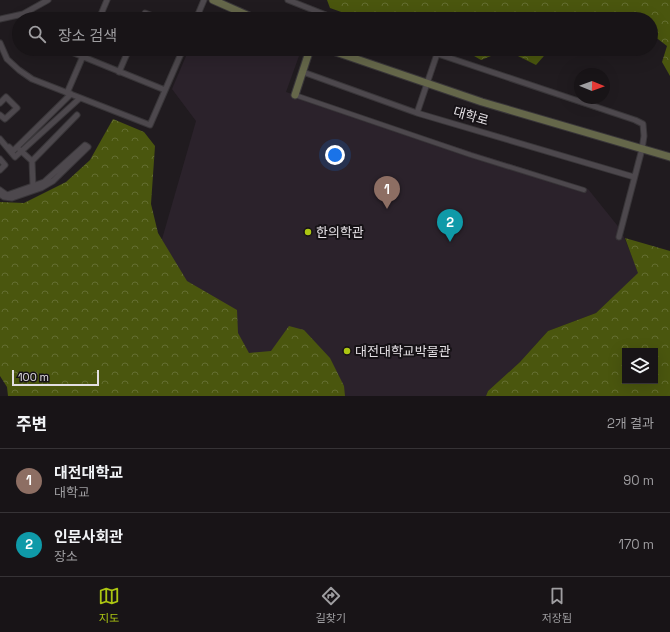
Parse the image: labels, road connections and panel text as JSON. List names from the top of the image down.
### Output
{
  "streets": {
    "main road": ["대학로"]
  },
  "places": ["한의학관", "대전대학교박물관"],
  "scale_bar": "100 m",
  "north": "right",
  "page": {
    "search": "장소 검색",
    "pins": ["1", "2"],
    "scale": "100 m",
    "heading": ["주변", "2개 결과"],
    "list": [
      {
        "mark": "1",
        "name": "대전대학교",
        "note": "대학교",
        "value": "90 m"
      },
      {
        "mark": "2",
        "name": "인문사회관",
        "note": "장소",
        "value": "170 m"
      }
    ],
    "nav": ["지도", "길찾기", "저장됨"]
  }
}
